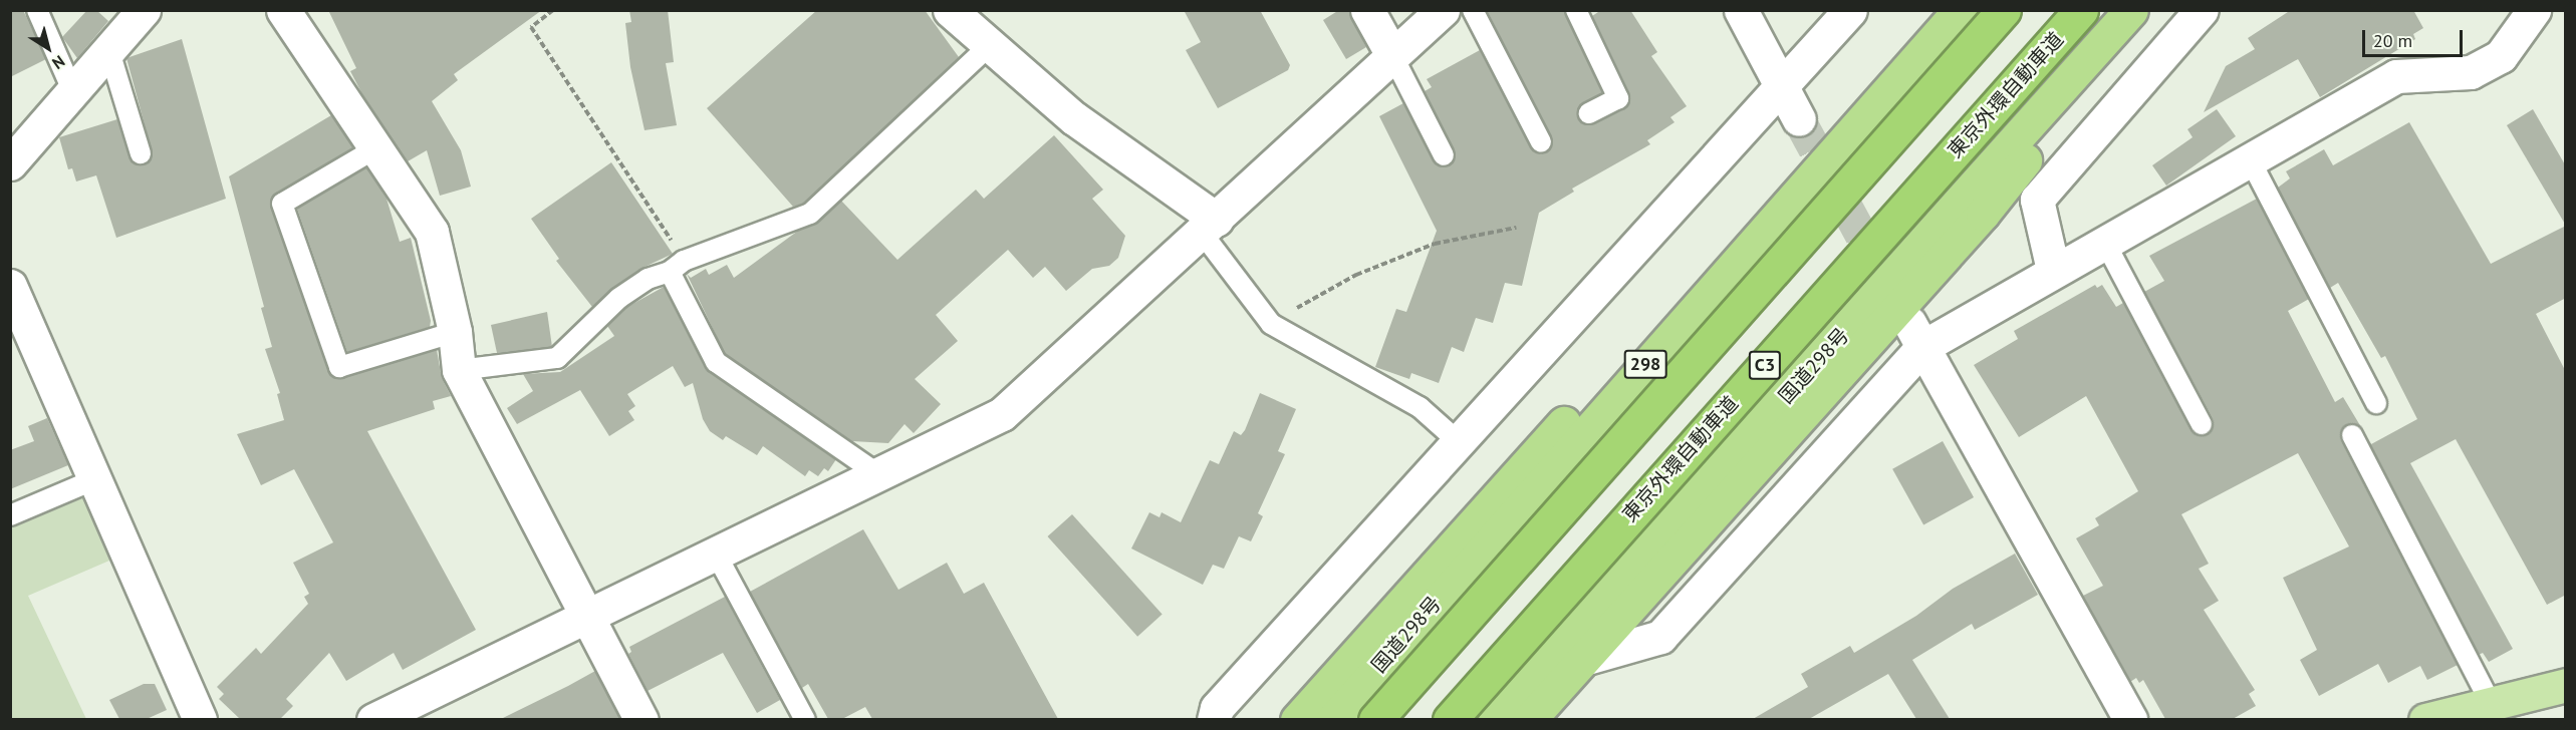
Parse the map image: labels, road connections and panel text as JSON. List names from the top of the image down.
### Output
{
  "streets": {
    "highway": [
      "東京外環自動車道",
      "298",
      "C3",
      "国道298号"
    ]
  },
  "crossings": [
    ["298", "国道298号"]
  ],
  "scale_bar": "20 m",
  "north": "bottom right"
}
